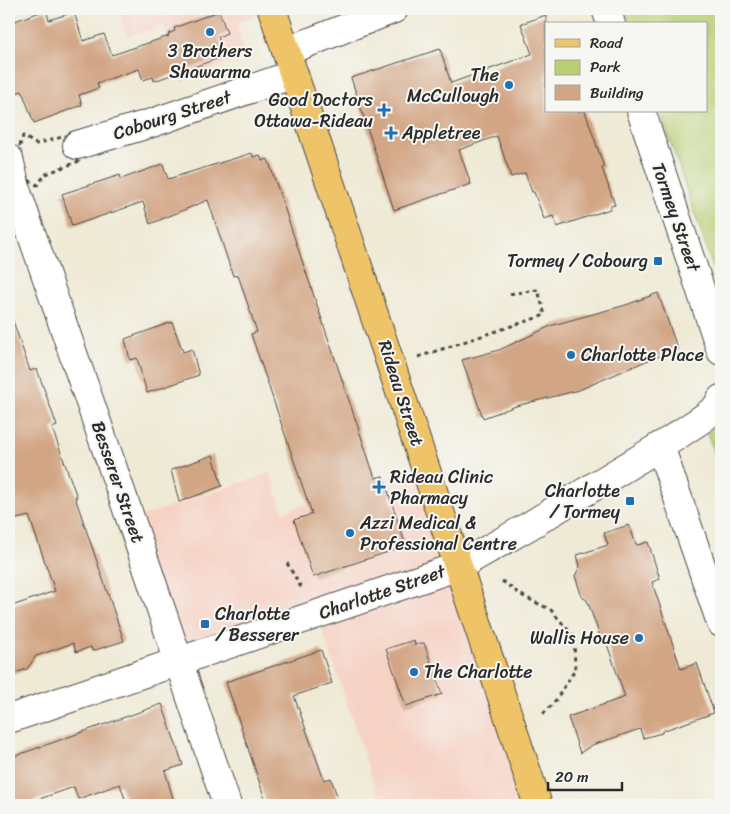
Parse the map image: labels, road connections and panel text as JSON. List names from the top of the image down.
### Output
{
  "streets": {
    "main road": ["Rideau Street"],
    "street": [
      "Cobourg Street",
      "Tormey Street",
      "Besserer Street",
      "Charlotte Street"
    ]
  },
  "crossings": [
    ["Cobourg Street", "Rideau Street"],
    ["Rideau Street", "Charlotte Street"],
    ["Besserer Street", "Charlotte Street"]
  ],
  "places": {
    "other": [
      "3 Brothers Shawarma",
      "The McCullough",
      "Charlotte Place",
      "Azzi Medical & Professional Centre",
      "Wallis House",
      "The Charlotte"
    ],
    "health": ["Good Doctors Ottawa-Rideau", "Appletree", "Rideau Clinic Pharmacy"],
    "transit": ["Tormey / Cobourg", "Charlotte / Tormey", "Charlotte / Besserer"]
  },
  "legend": ["Road", "Park", "Building"],
  "scale_bar": "20 m"
}
